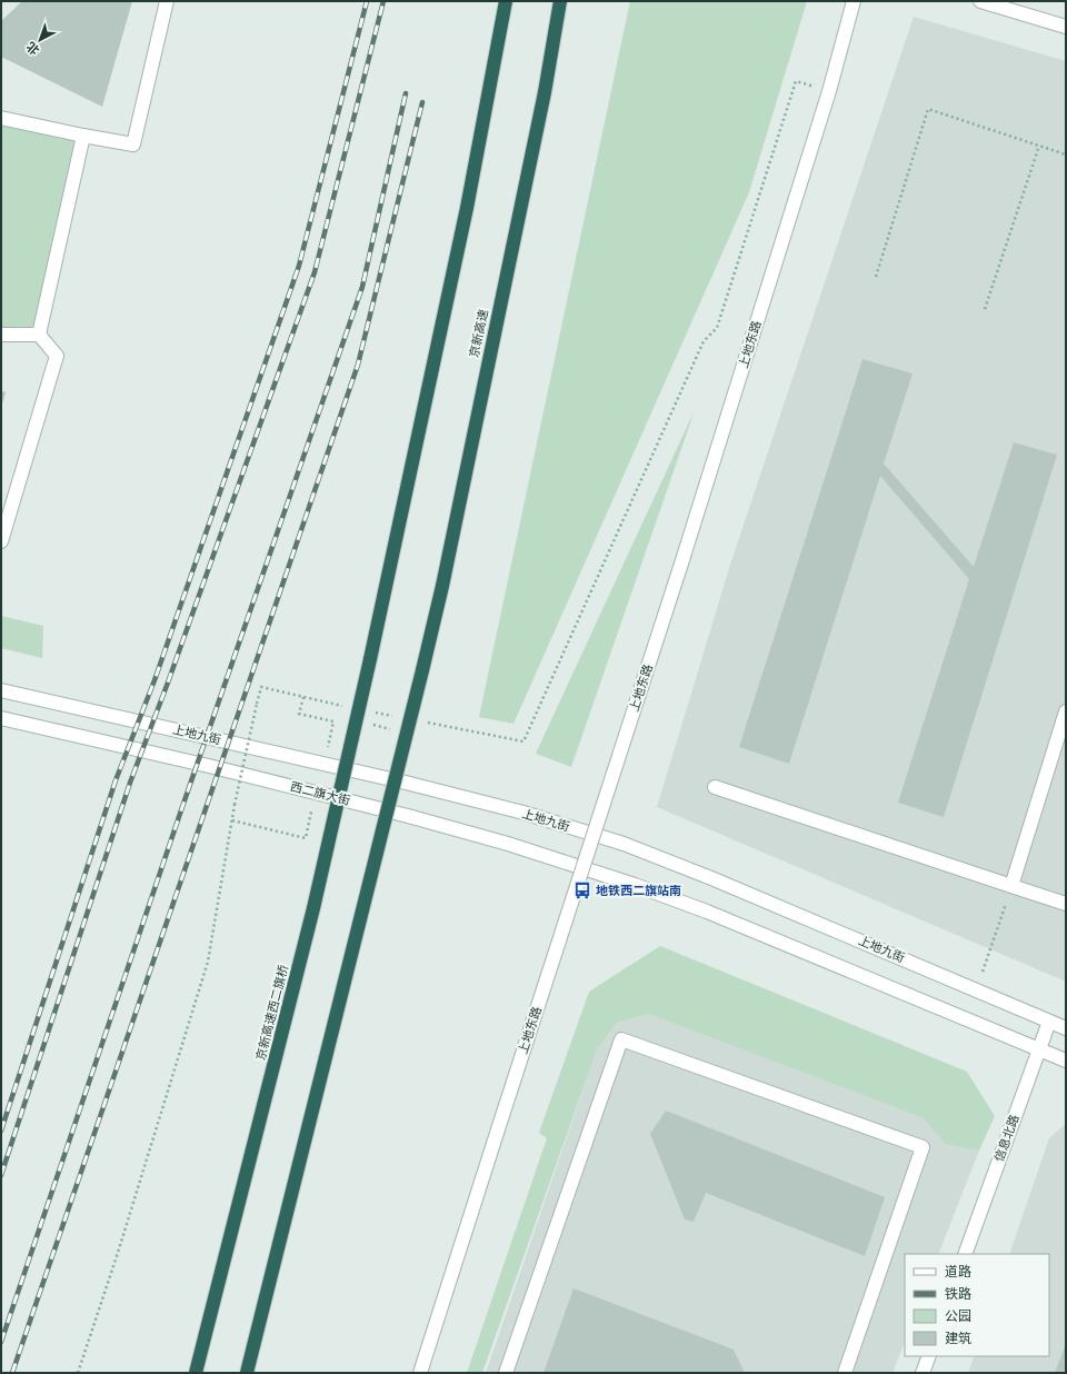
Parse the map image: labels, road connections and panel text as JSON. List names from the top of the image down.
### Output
{
  "streets": {
    "highway": ["京新高速", "京新高速西二旗桥"],
    "main road": [
      "上地东路",
      "上地九街",
      "西二旗大街",
      "信息北路"
    ]
  },
  "crossings": [
    ["上地九街", "信息北路"],
    ["西二旗大街", "信息北路"]
  ],
  "places": {
    "bus stop": ["地铁西二旗站南"]
  },
  "legend": [
    "道路",
    "铁路",
    "公园",
    "建筑"
  ],
  "north": "bottom left"
}
